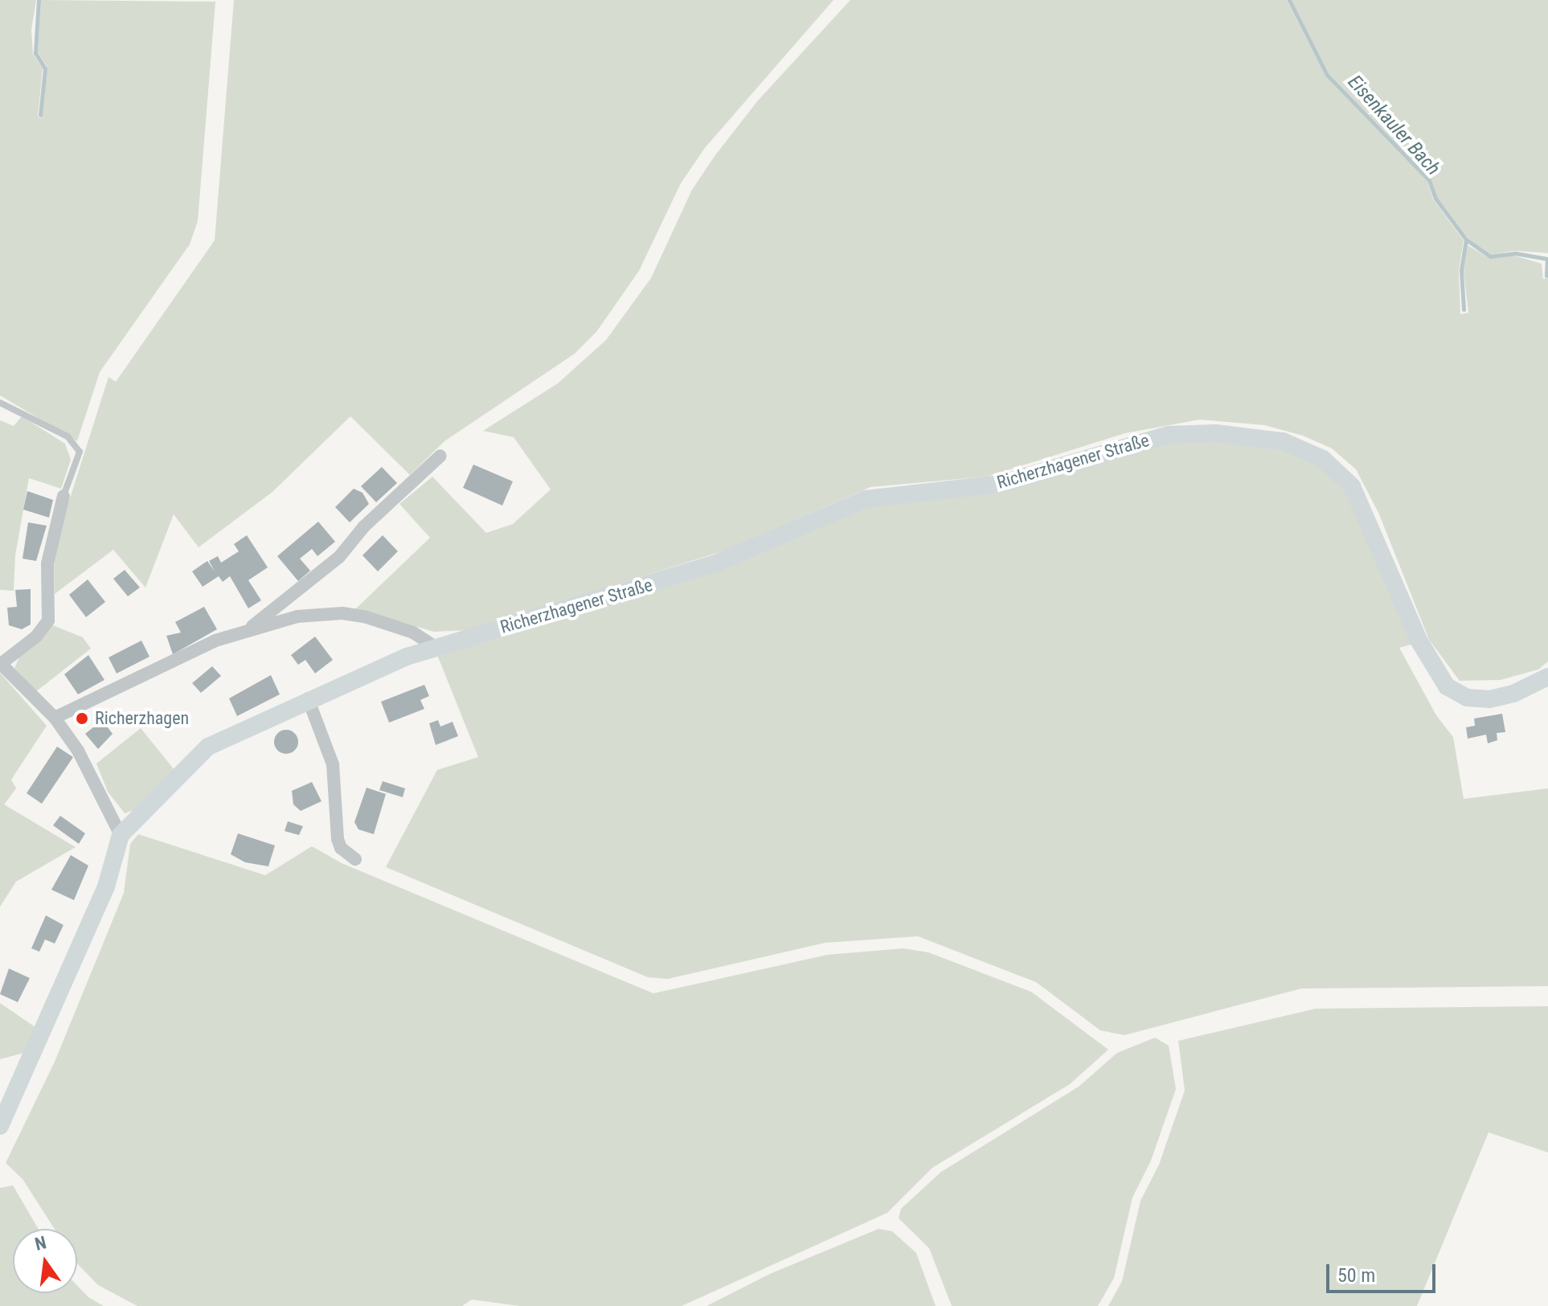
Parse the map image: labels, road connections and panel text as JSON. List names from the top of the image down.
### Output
{
  "streets": {
    "street": ["Richerzhagener Straße"]
  },
  "water": ["Eisenkauler Bach"],
  "places": ["Richerzhagen"],
  "scale_bar": "50 m",
  "north": "top"
}
